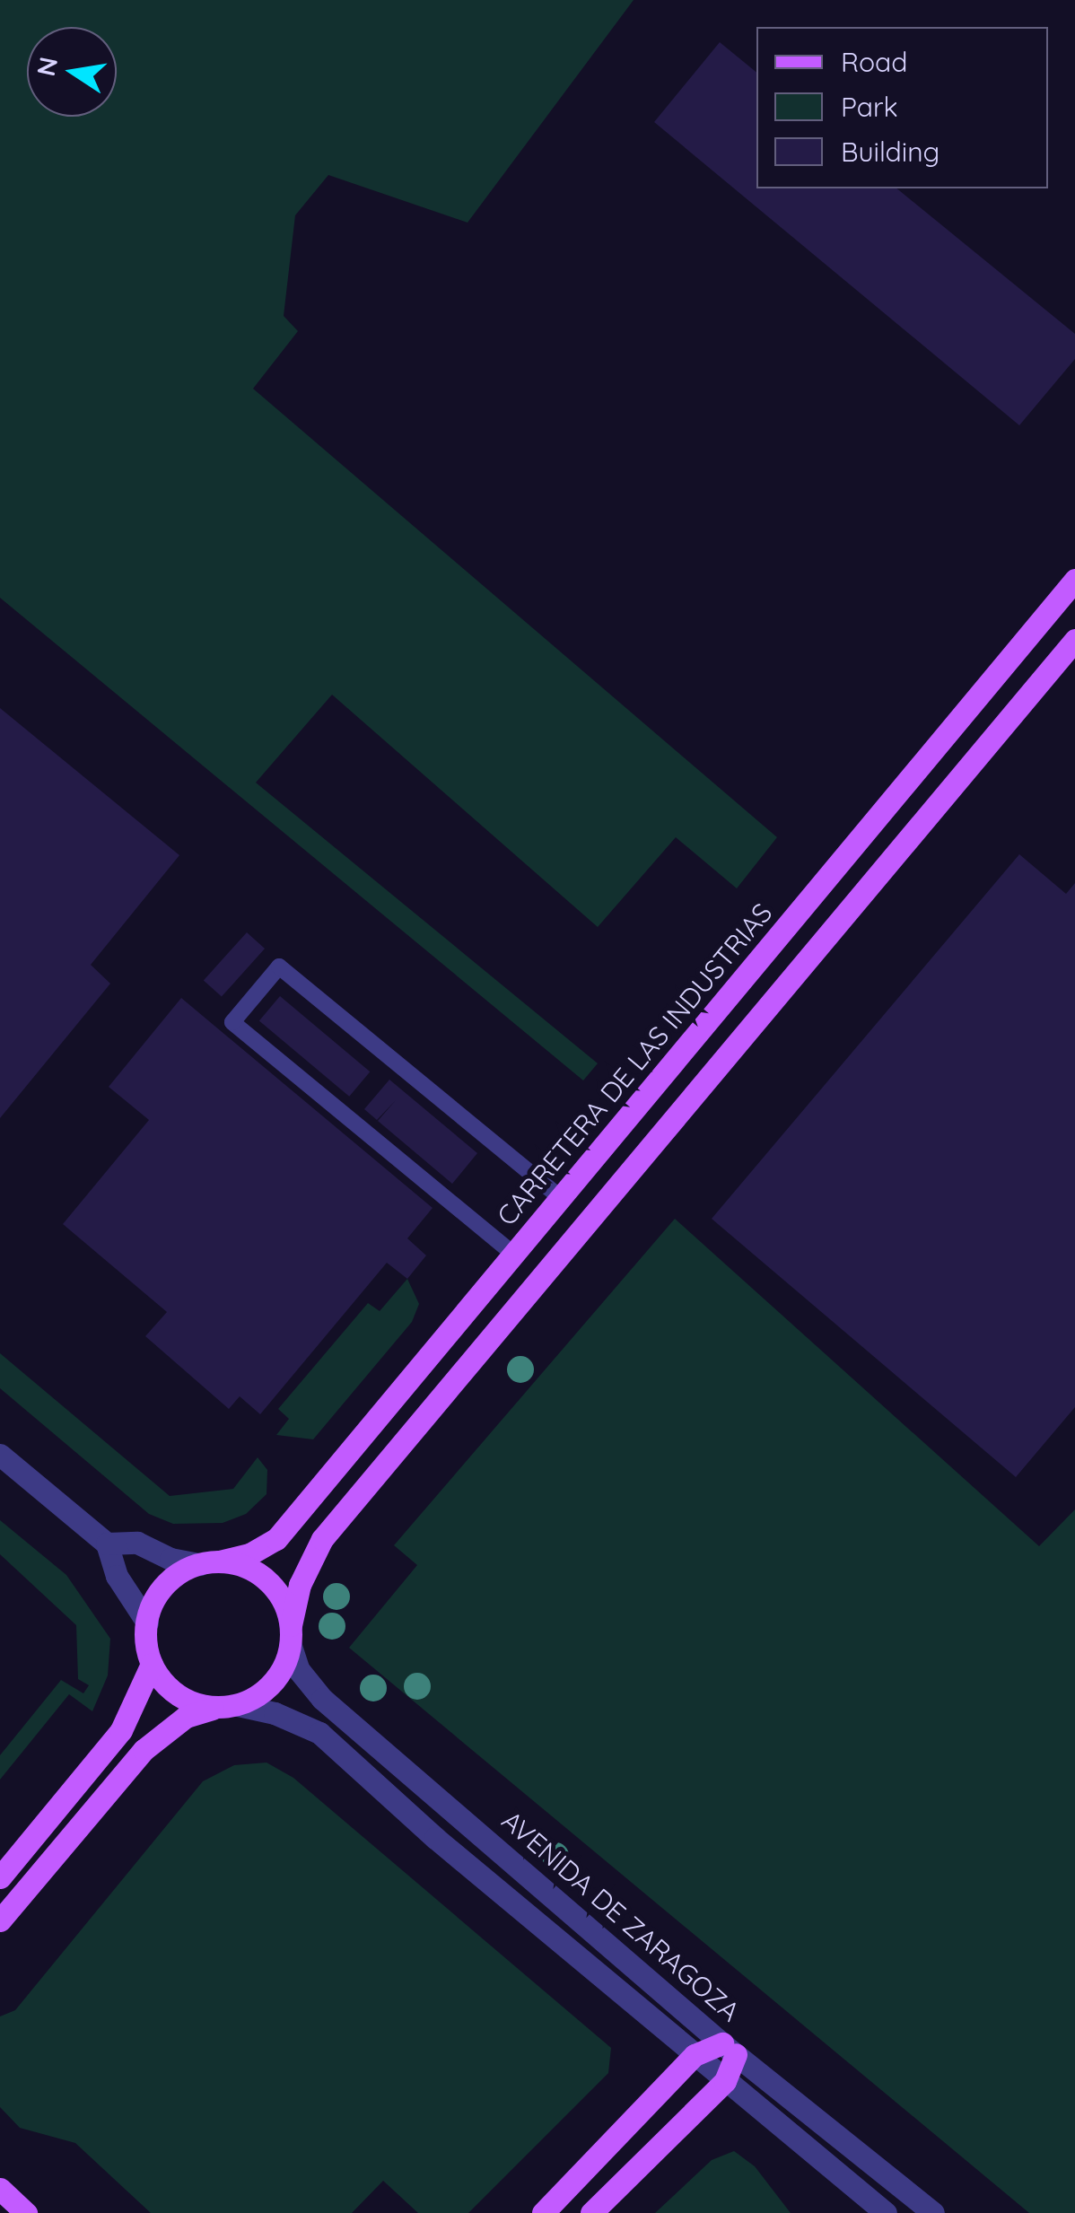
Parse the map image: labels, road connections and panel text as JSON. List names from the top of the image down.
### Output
{
  "streets": {
    "main road": ["CARRETERA DE LAS INDUSTRIAS"],
    "street": ["AVENIDA DE ZARAGOZA"]
  },
  "crossings": [
    ["CARRETERA DE LAS INDUSTRIAS", "AVENIDA DE ZARAGOZA"]
  ],
  "legend": ["Road", "Park", "Building"],
  "north": "left"
}
